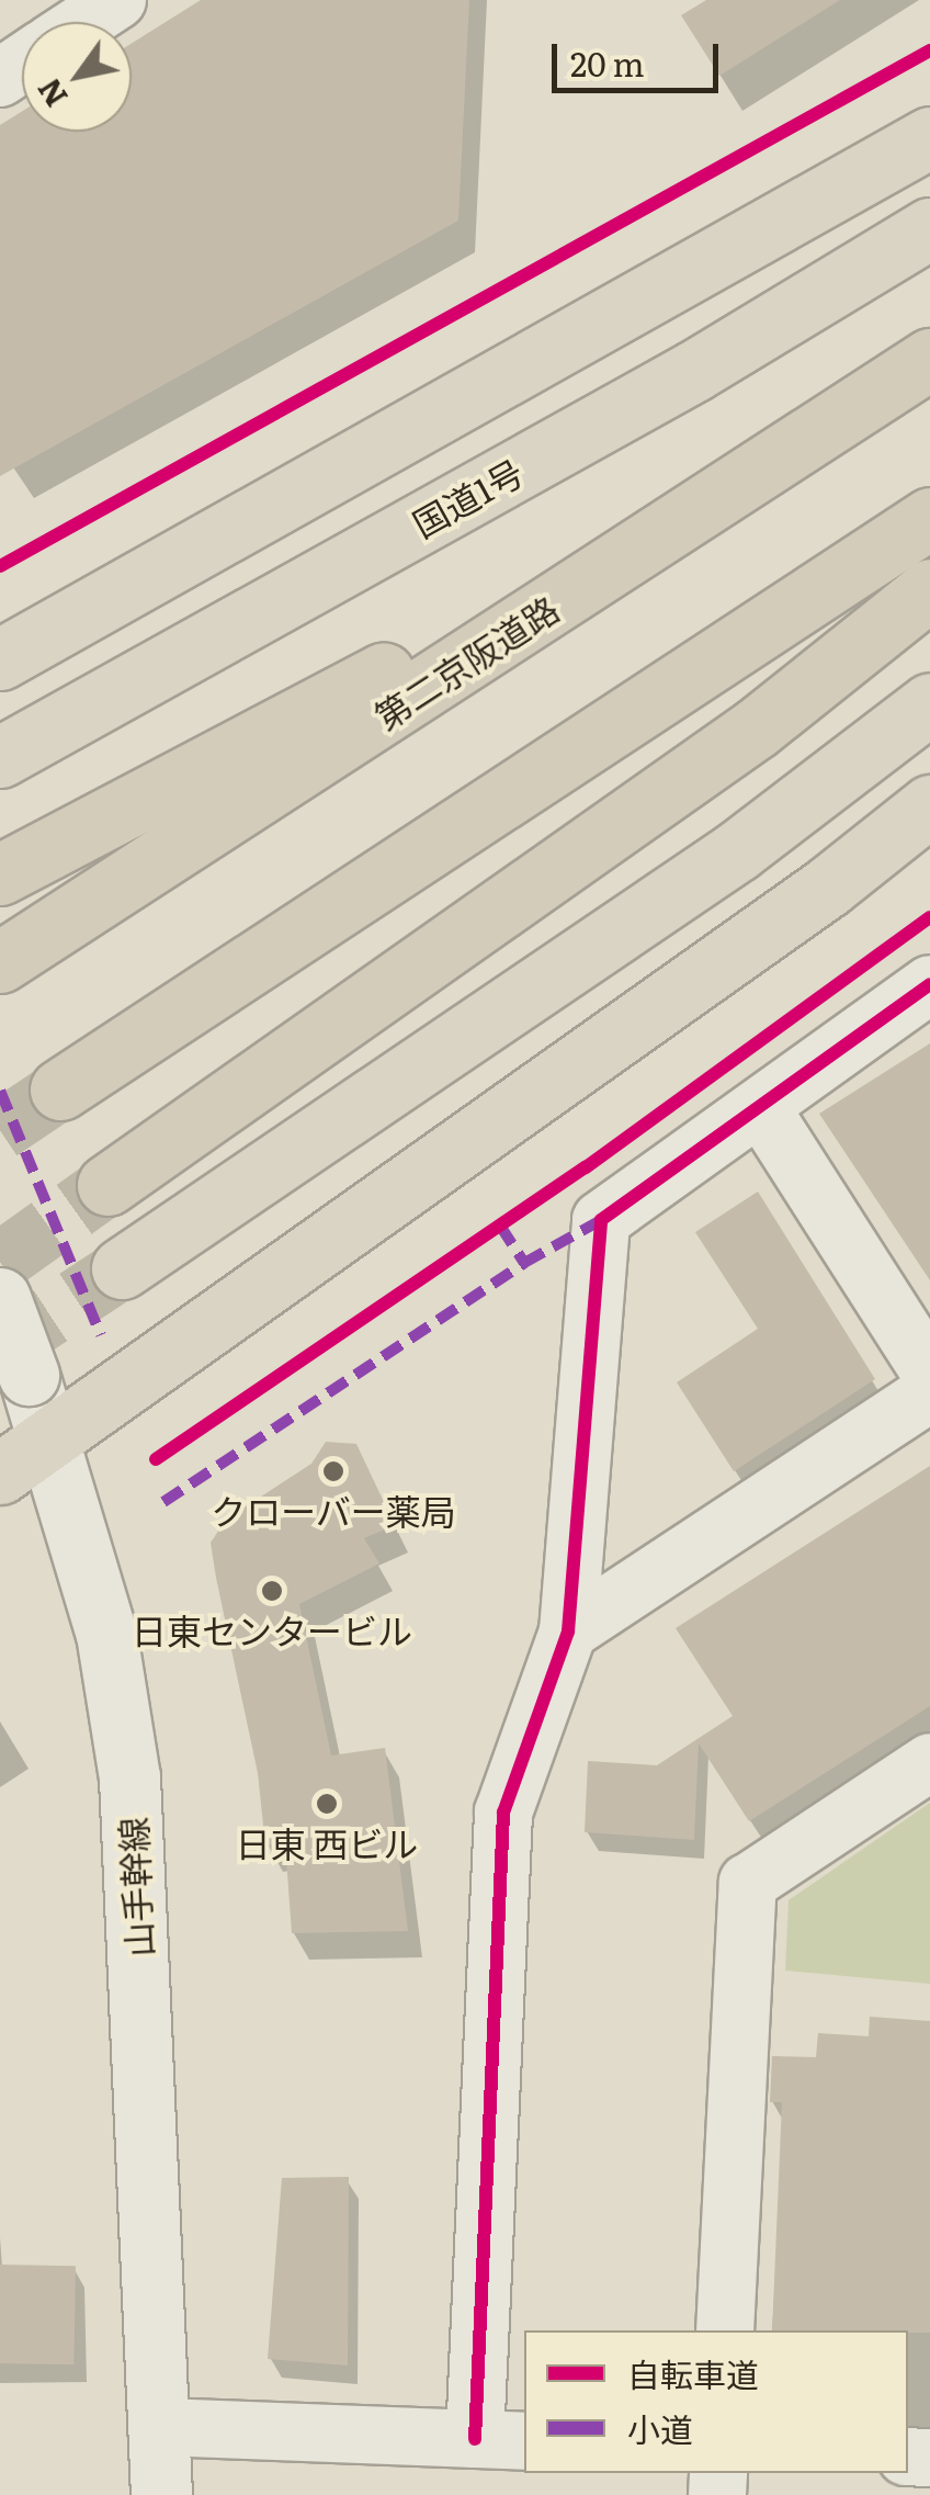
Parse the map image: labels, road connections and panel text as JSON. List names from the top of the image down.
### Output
{
  "streets": {
    "highway": ["国道1号", "第二京阪道路"],
    "street": ["山手幹線"]
  },
  "places": ["クローバー薬局", "日東センタービル", "日東 西ビル"],
  "legend": ["自転車道", "小道"],
  "scale_bar": "20 m",
  "north": "bottom left"
}
